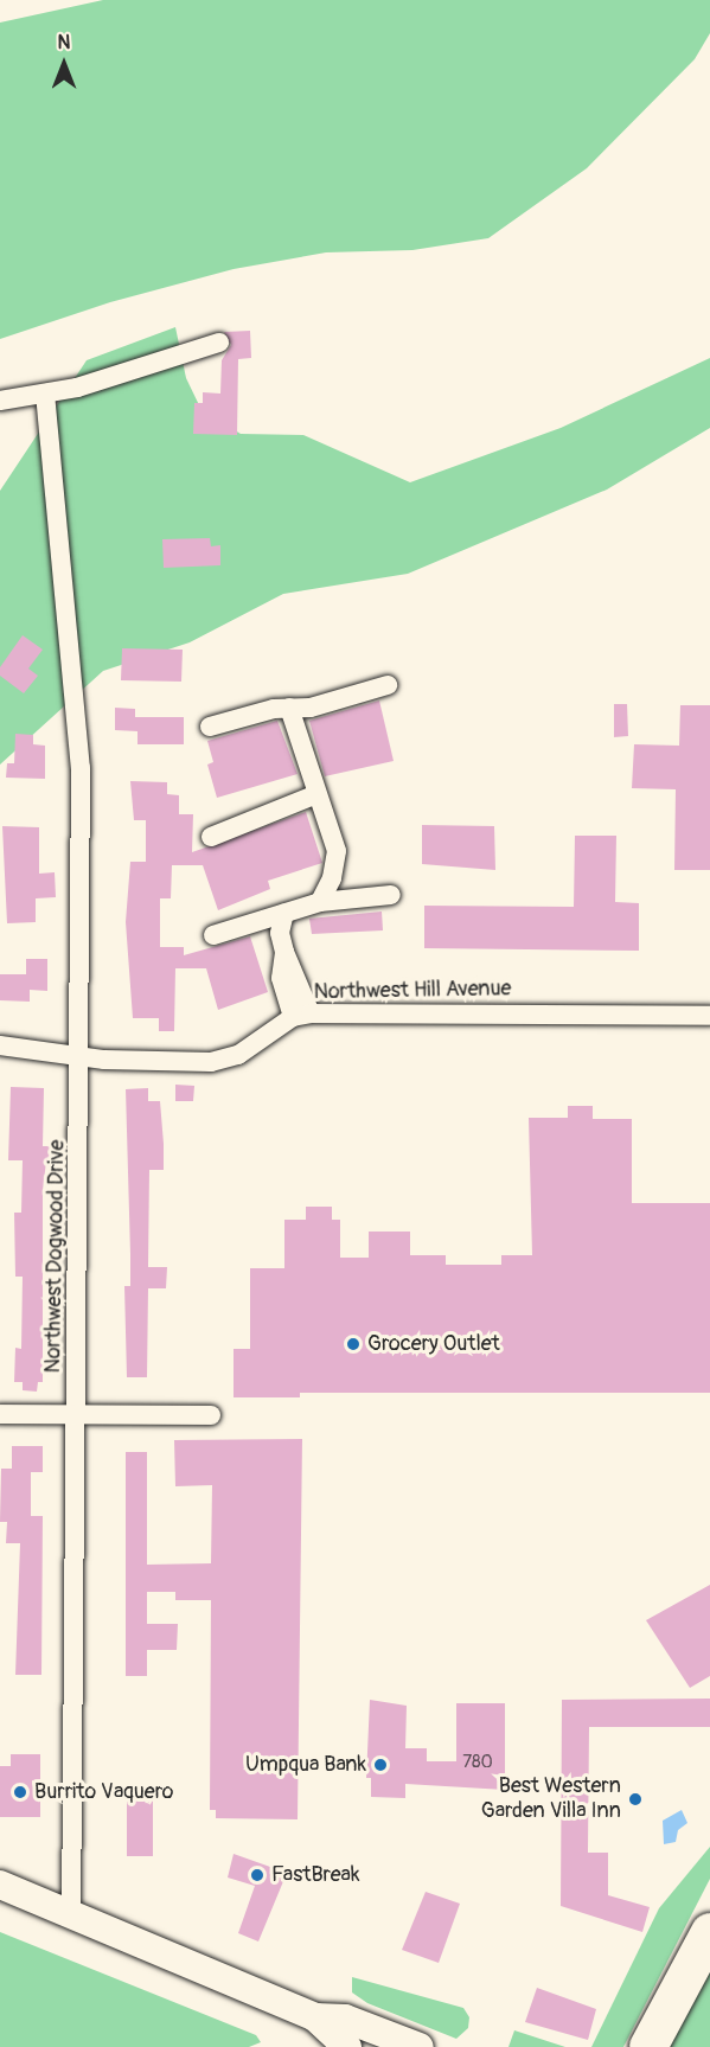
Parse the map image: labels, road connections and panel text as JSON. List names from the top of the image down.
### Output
{
  "streets": {
    "street": ["Northwest Hill Avenue", "Northwest Dogwood Drive"]
  },
  "crossings": [
    ["Northwest Hill Avenue", "Northwest Dogwood Drive"]
  ],
  "places": [
    "Grocery Outlet",
    "Umpqua Bank",
    "Burrito Vaquero",
    "Best Western Garden Villa Inn",
    "FastBreak"
  ],
  "house_numbers": ["780"],
  "north": "top"
}
